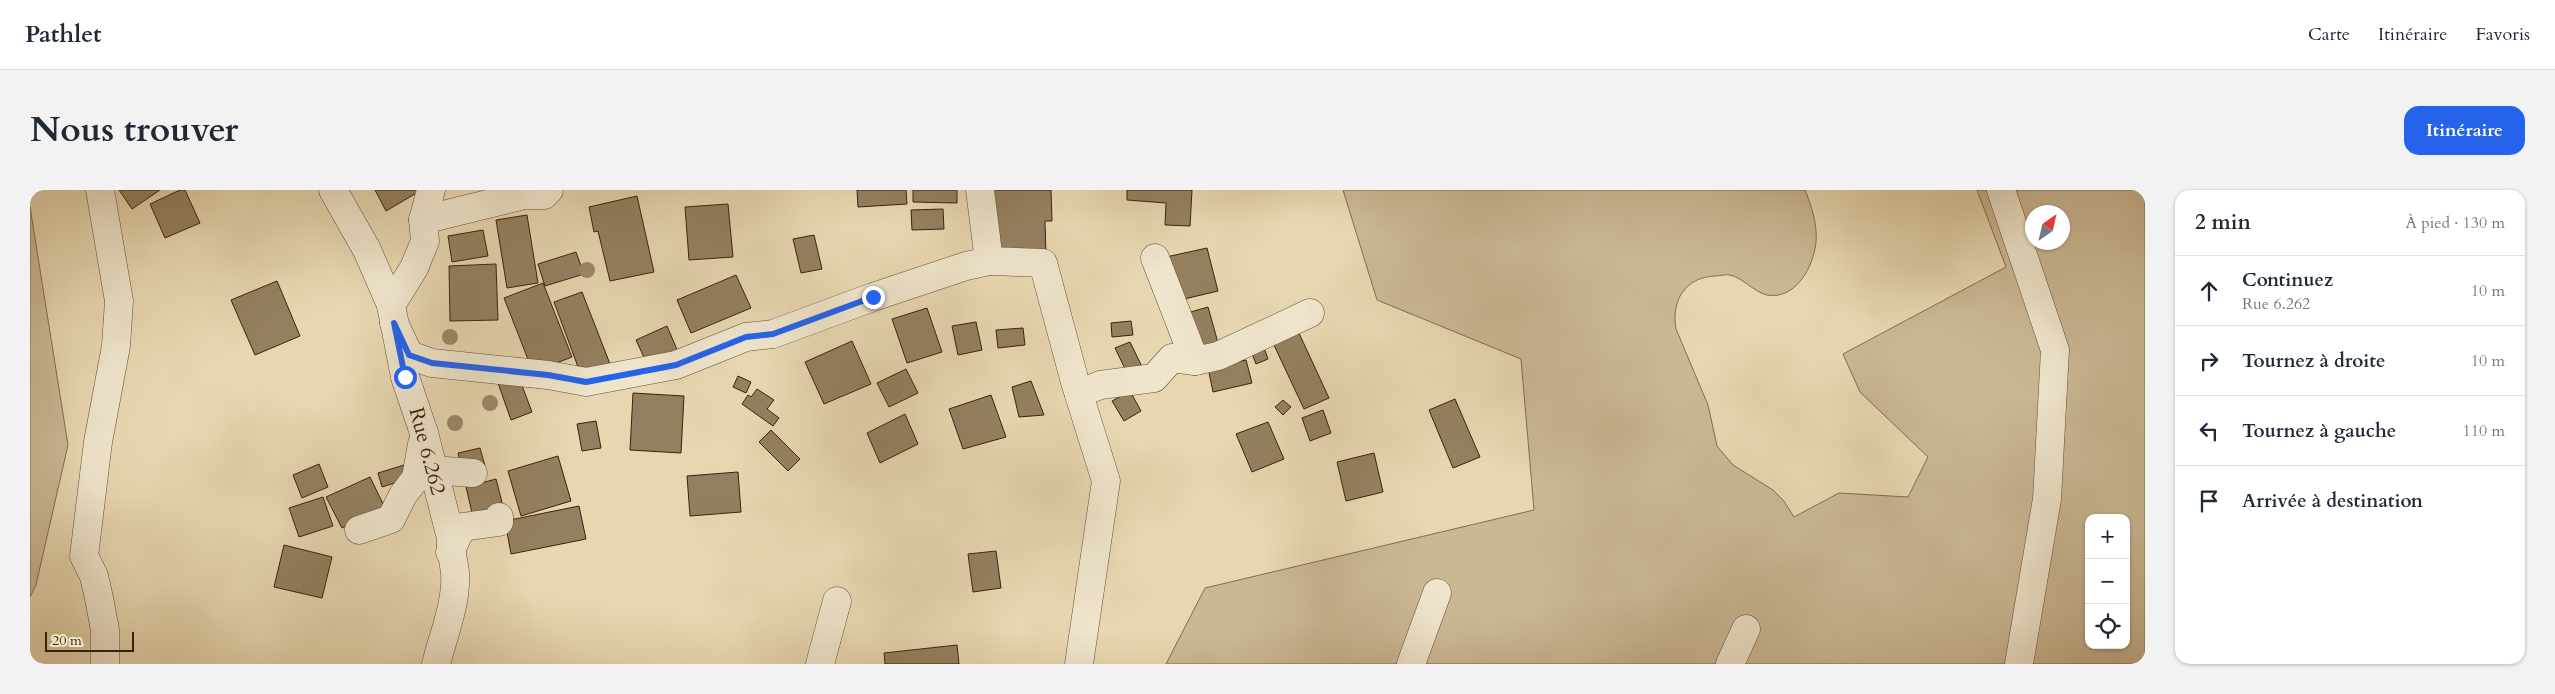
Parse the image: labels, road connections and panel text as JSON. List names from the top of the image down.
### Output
{
  "streets": {
    "street": ["Rue 6.262"]
  },
  "scale_bar": "20 m",
  "north": "top right",
  "page": {
    "header": "Pathlet",
    "nav": ["Carte", "Itinéraire", "Favoris"],
    "title": "Nous trouver",
    "buttons": "Itinéraire",
    "heading": ["2 min", "À pied · 130 m"],
    "list": [
      ["Continuez", "Rue 6.262", "10 m"],
      ["Tournez à droite", "10 m"],
      ["Tournez à gauche", "110 m"],
      "Arrivée à destination"
    ],
    "map_buttons": ["+", "−"],
    "scale": "20 m"
  }
}
